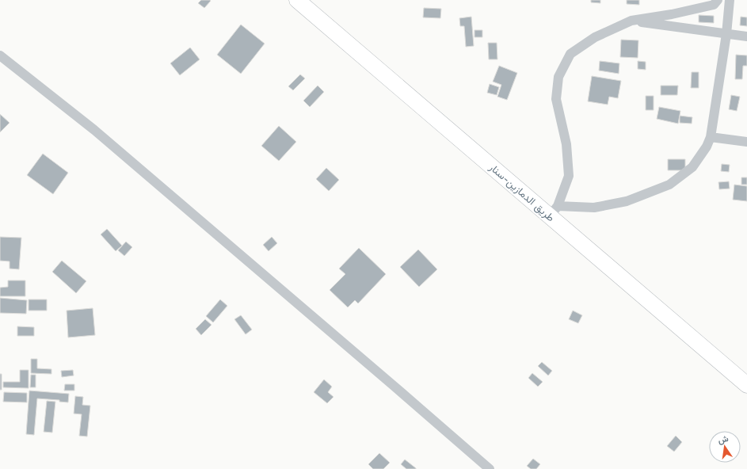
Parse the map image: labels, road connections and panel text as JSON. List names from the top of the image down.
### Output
{
  "streets": {
    "highway": ["طريق الدمازين-سنار"]
  },
  "north": "top"
}
